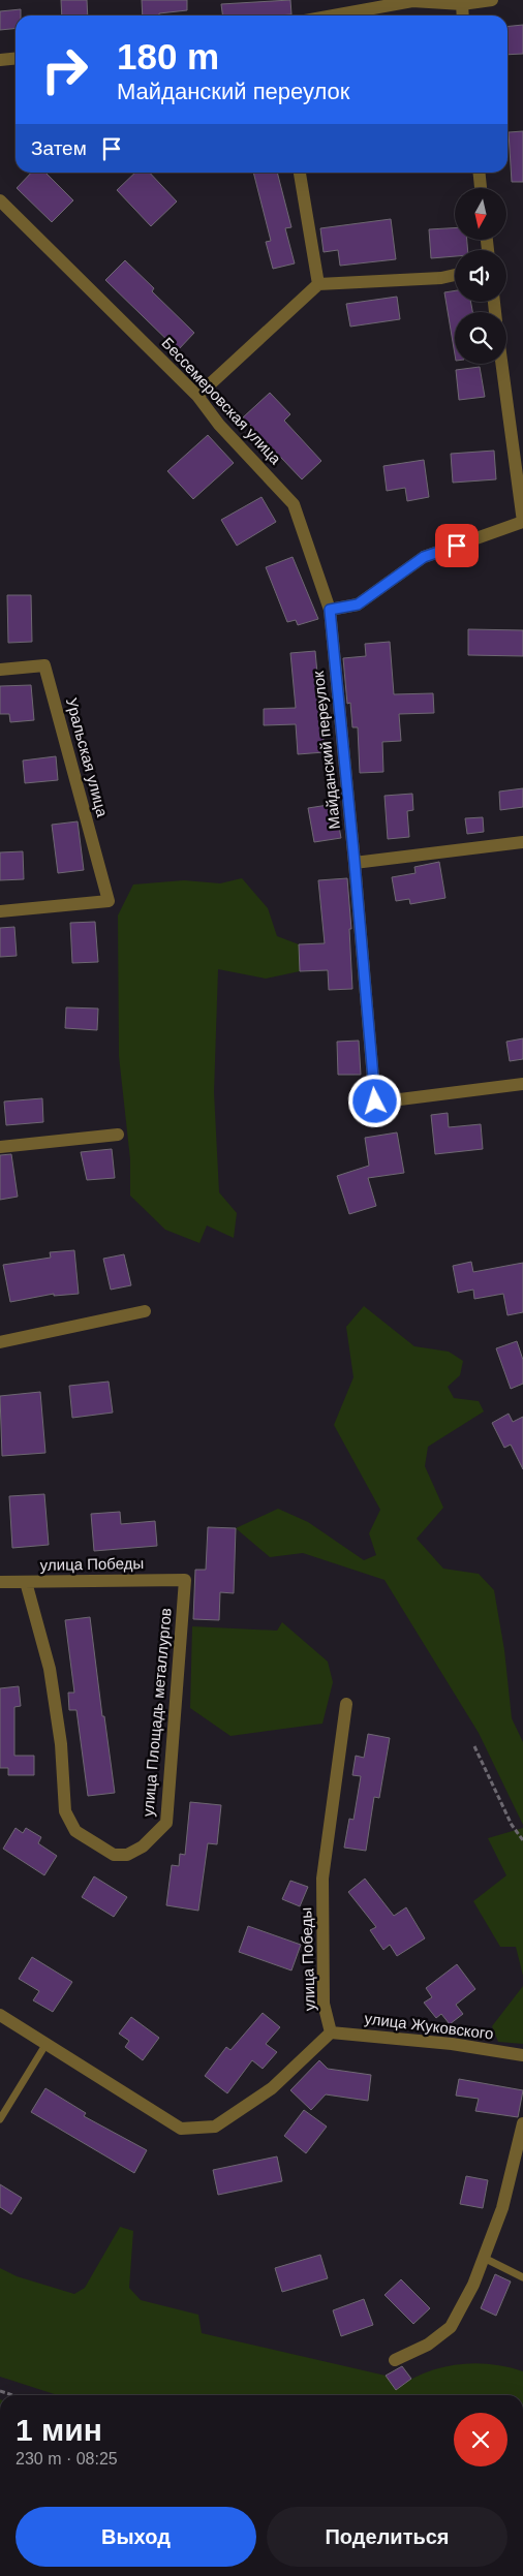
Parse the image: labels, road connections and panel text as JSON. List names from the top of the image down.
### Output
{
  "streets": {
    "street": [
      "Бессемеровская улица",
      "Майданский переулок",
      "Уральская улица",
      "улица Победы",
      "улица Площадь металлургов",
      "улица Жуковского"
    ]
  },
  "crossings": [
    ["Бессемеровская улица", "Майданский переулок"],
    ["улица Победы", "улица Площадь металлургов"],
    ["улица Победы", "улица Жуковского"]
  ],
  "north": "bottom",
  "page": {
    "turn": ["180 m", "Майданский переулок"],
    "then": "Затем",
    "heading": ["1 мин", "230 m · 08:25"],
    "buttons": ["Выход", "Поделиться"]
  }
}
